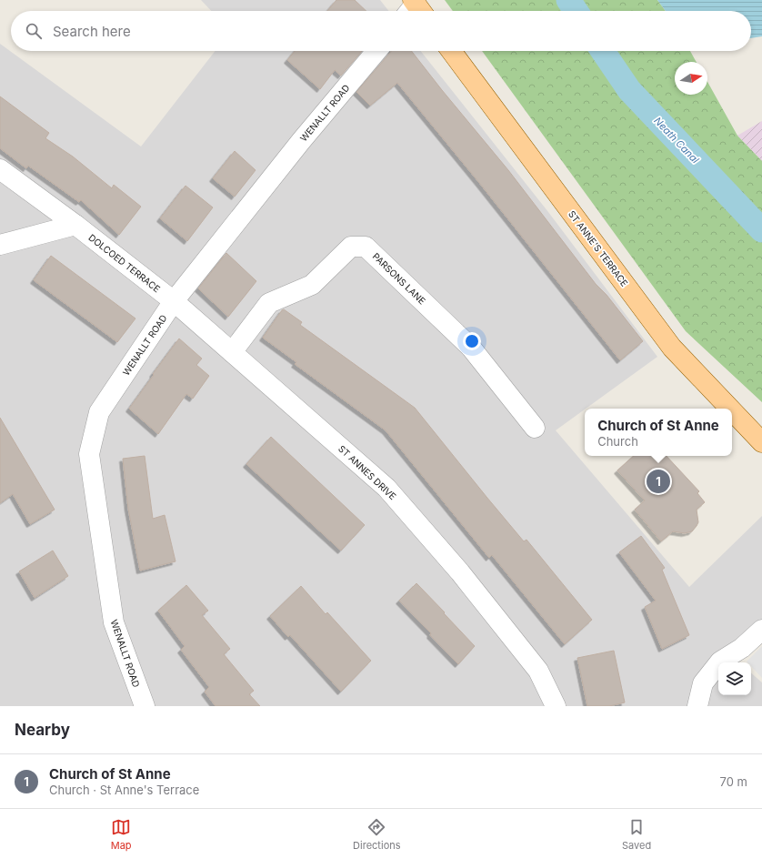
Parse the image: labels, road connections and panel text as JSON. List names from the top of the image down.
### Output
{
  "streets": {
    "main road": ["ST ANNE'S TERRACE"],
    "street": [
      "WENALLT ROAD",
      "DOLCOED TERRACE",
      "PARSONS LANE",
      "ST ANNES DRIVE"
    ]
  },
  "crossings": [
    ["WENALLT ROAD", "DOLCOED TERRACE"],
    ["WENALLT ROAD", "ST ANNES DRIVE"],
    ["DOLCOED TERRACE", "ST ANNES DRIVE"],
    ["PARSONS LANE", "ST ANNES DRIVE"]
  ],
  "water": ["Neath Canal"],
  "north": "right",
  "page": {
    "search": "Search here",
    "popup": ["Church of St Anne", "Church"],
    "pins": "1",
    "heading": "Nearby",
    "list": [
      {
        "mark": "1",
        "name": "Church of St Anne",
        "note": "Church · St Anne's Terrace",
        "value": "70 m"
      }
    ],
    "nav": ["Map", "Directions", "Saved"]
  }
}
